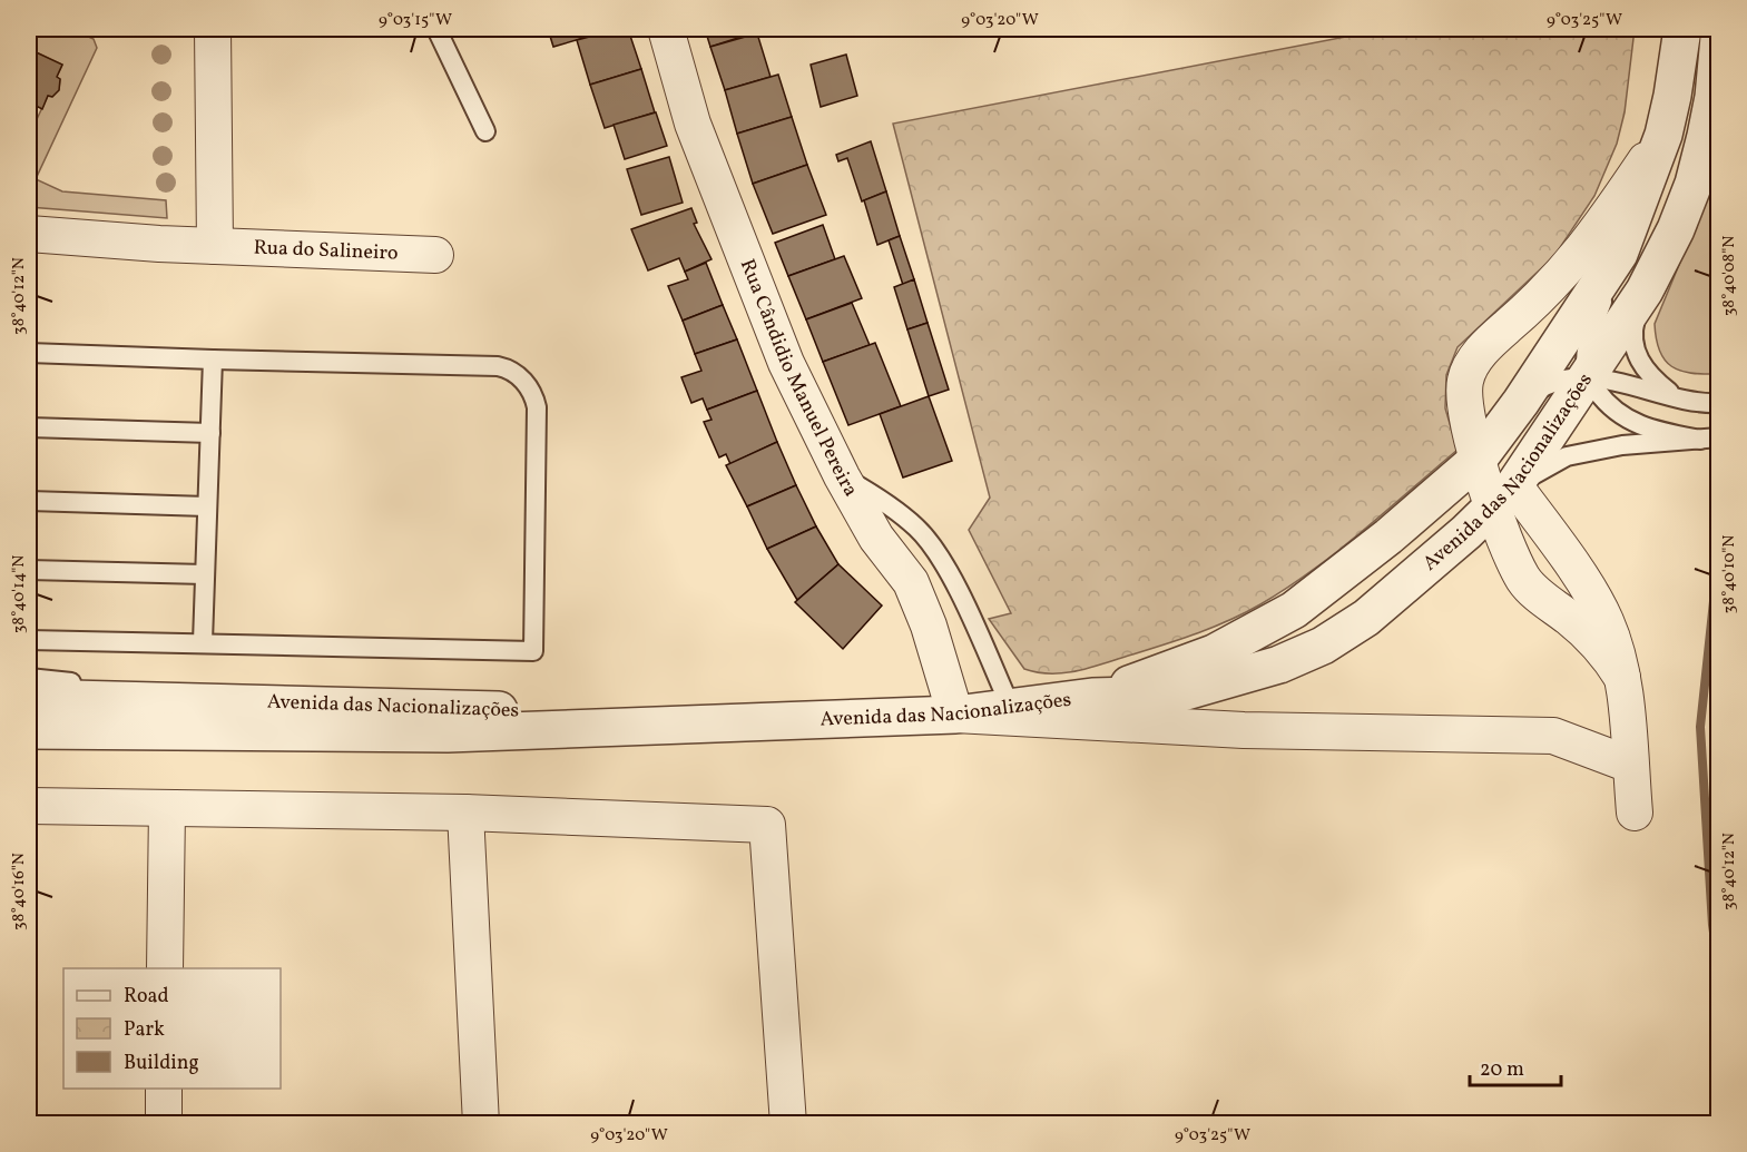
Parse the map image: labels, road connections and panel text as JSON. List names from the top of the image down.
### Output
{
  "streets": {
    "street": ["Rua do Salineiro", "Rua Cândidio Manuel Pereira", "Avenida das Nacionalizações"]
  },
  "crossings": [
    ["Rua Cândidio Manuel Pereira", "Avenida das Nacionalizações"]
  ],
  "legend": ["Road", "Park", "Building"],
  "scale_bar": "20 m",
  "coordinates": [
    "9°03'15\"W",
    "9°03'20\"W",
    "9°03'25\"W",
    "38°40'08\"N",
    "38°40'12\"N",
    "38°40'10\"N",
    "38°40'14\"N",
    "38°40'16\"N"
  ]
}
